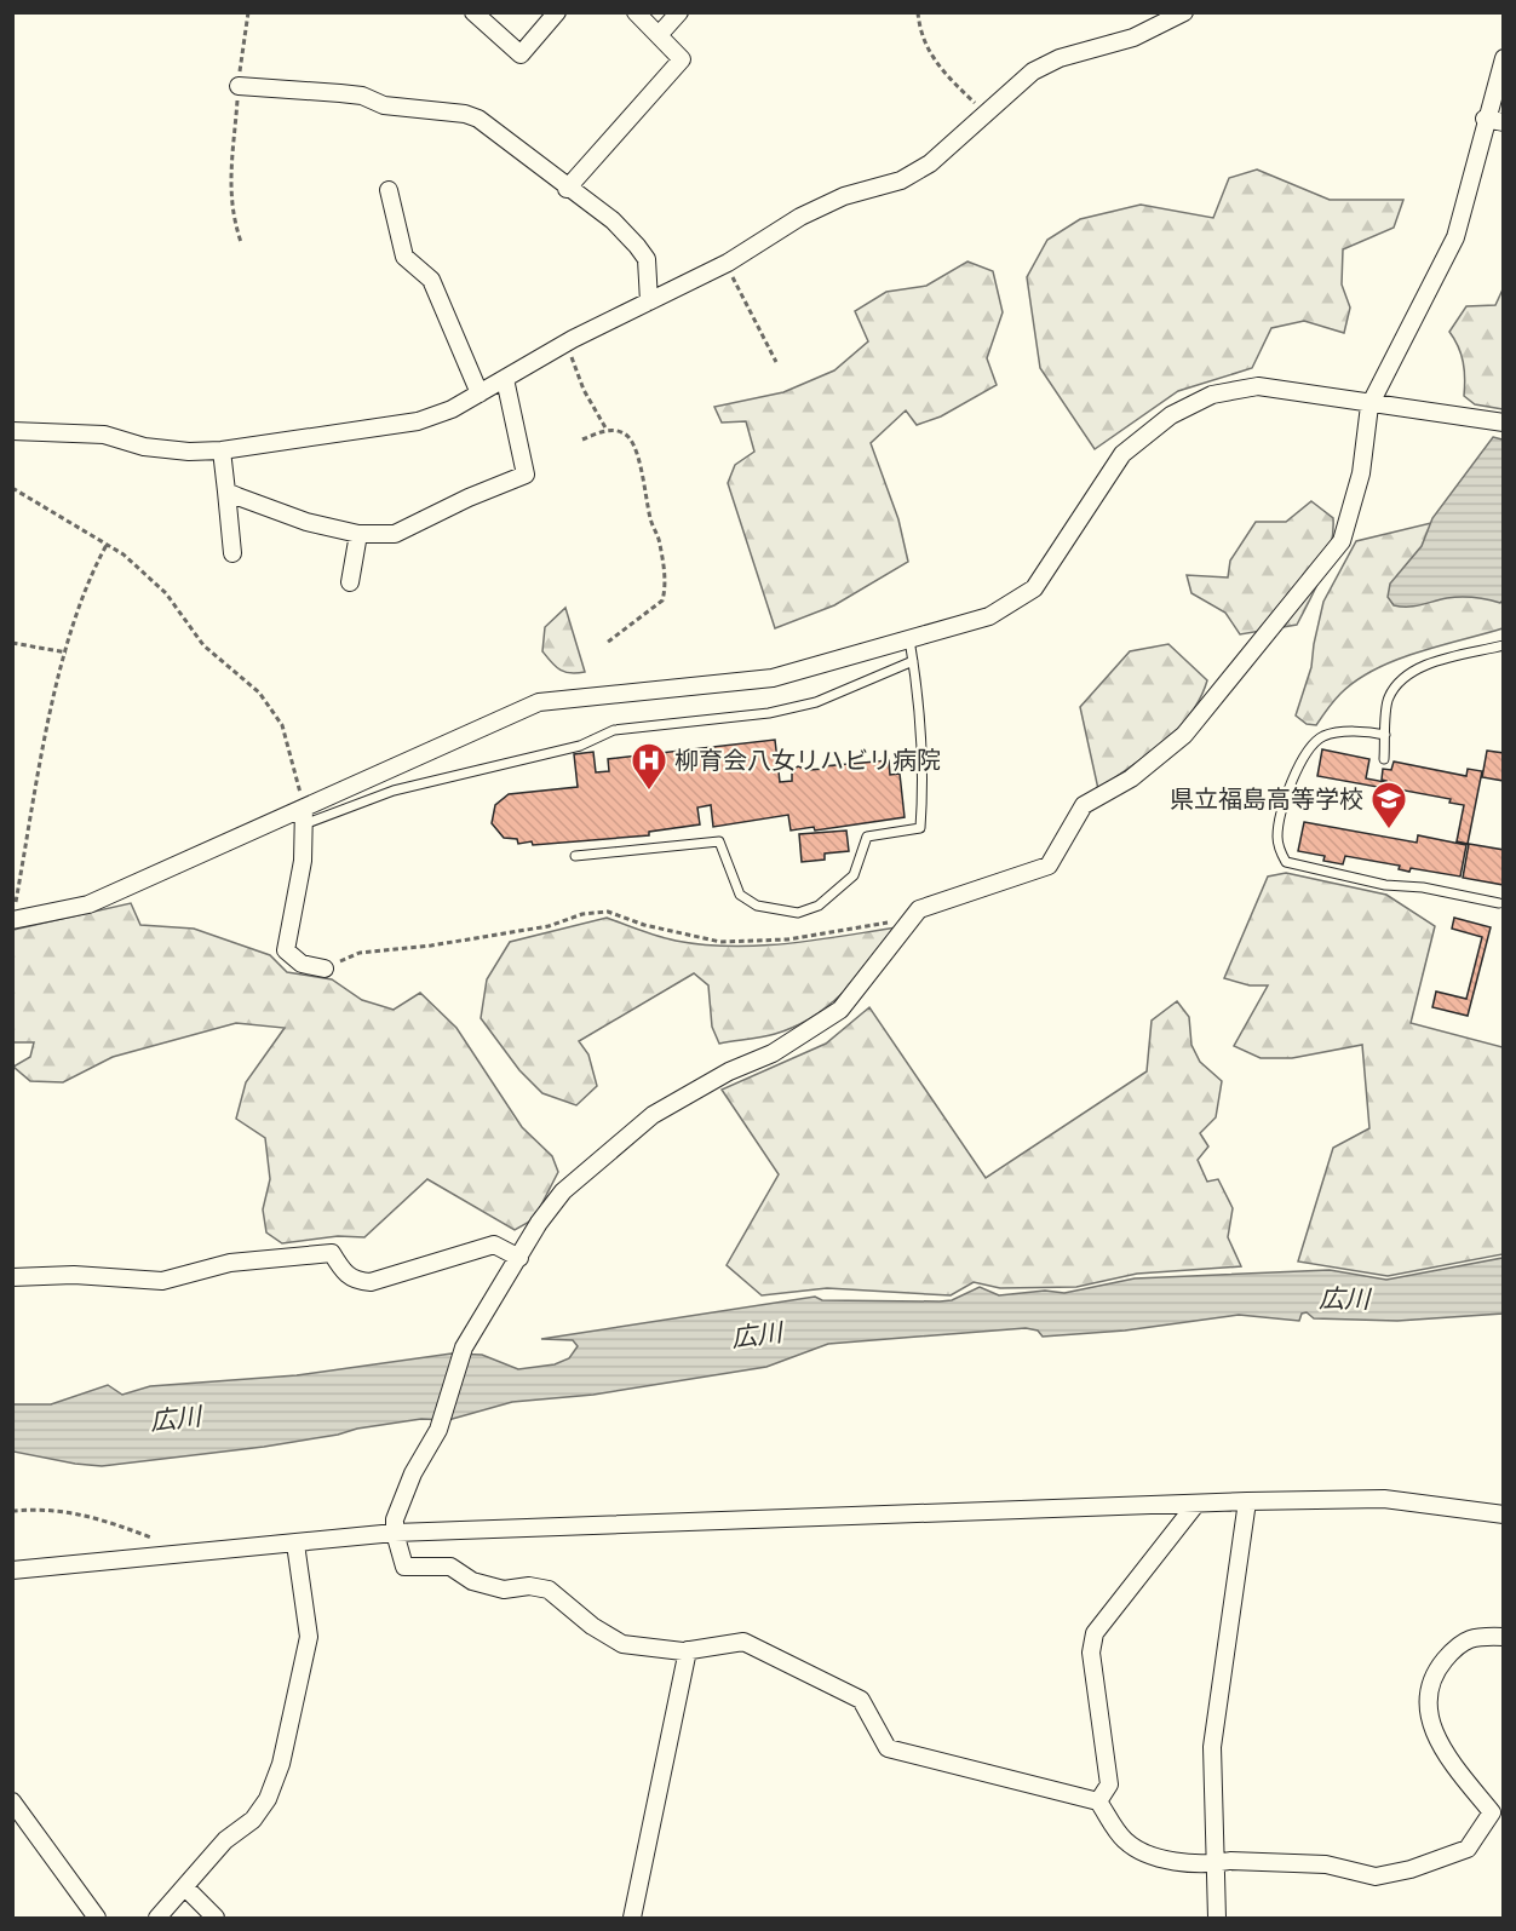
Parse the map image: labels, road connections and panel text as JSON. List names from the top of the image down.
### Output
{
  "water": ["広川"],
  "places": {
    "hospital": ["柳育会八女リハビリ病院"],
    "school or university": ["県立福島高等学校"]
  }
}
